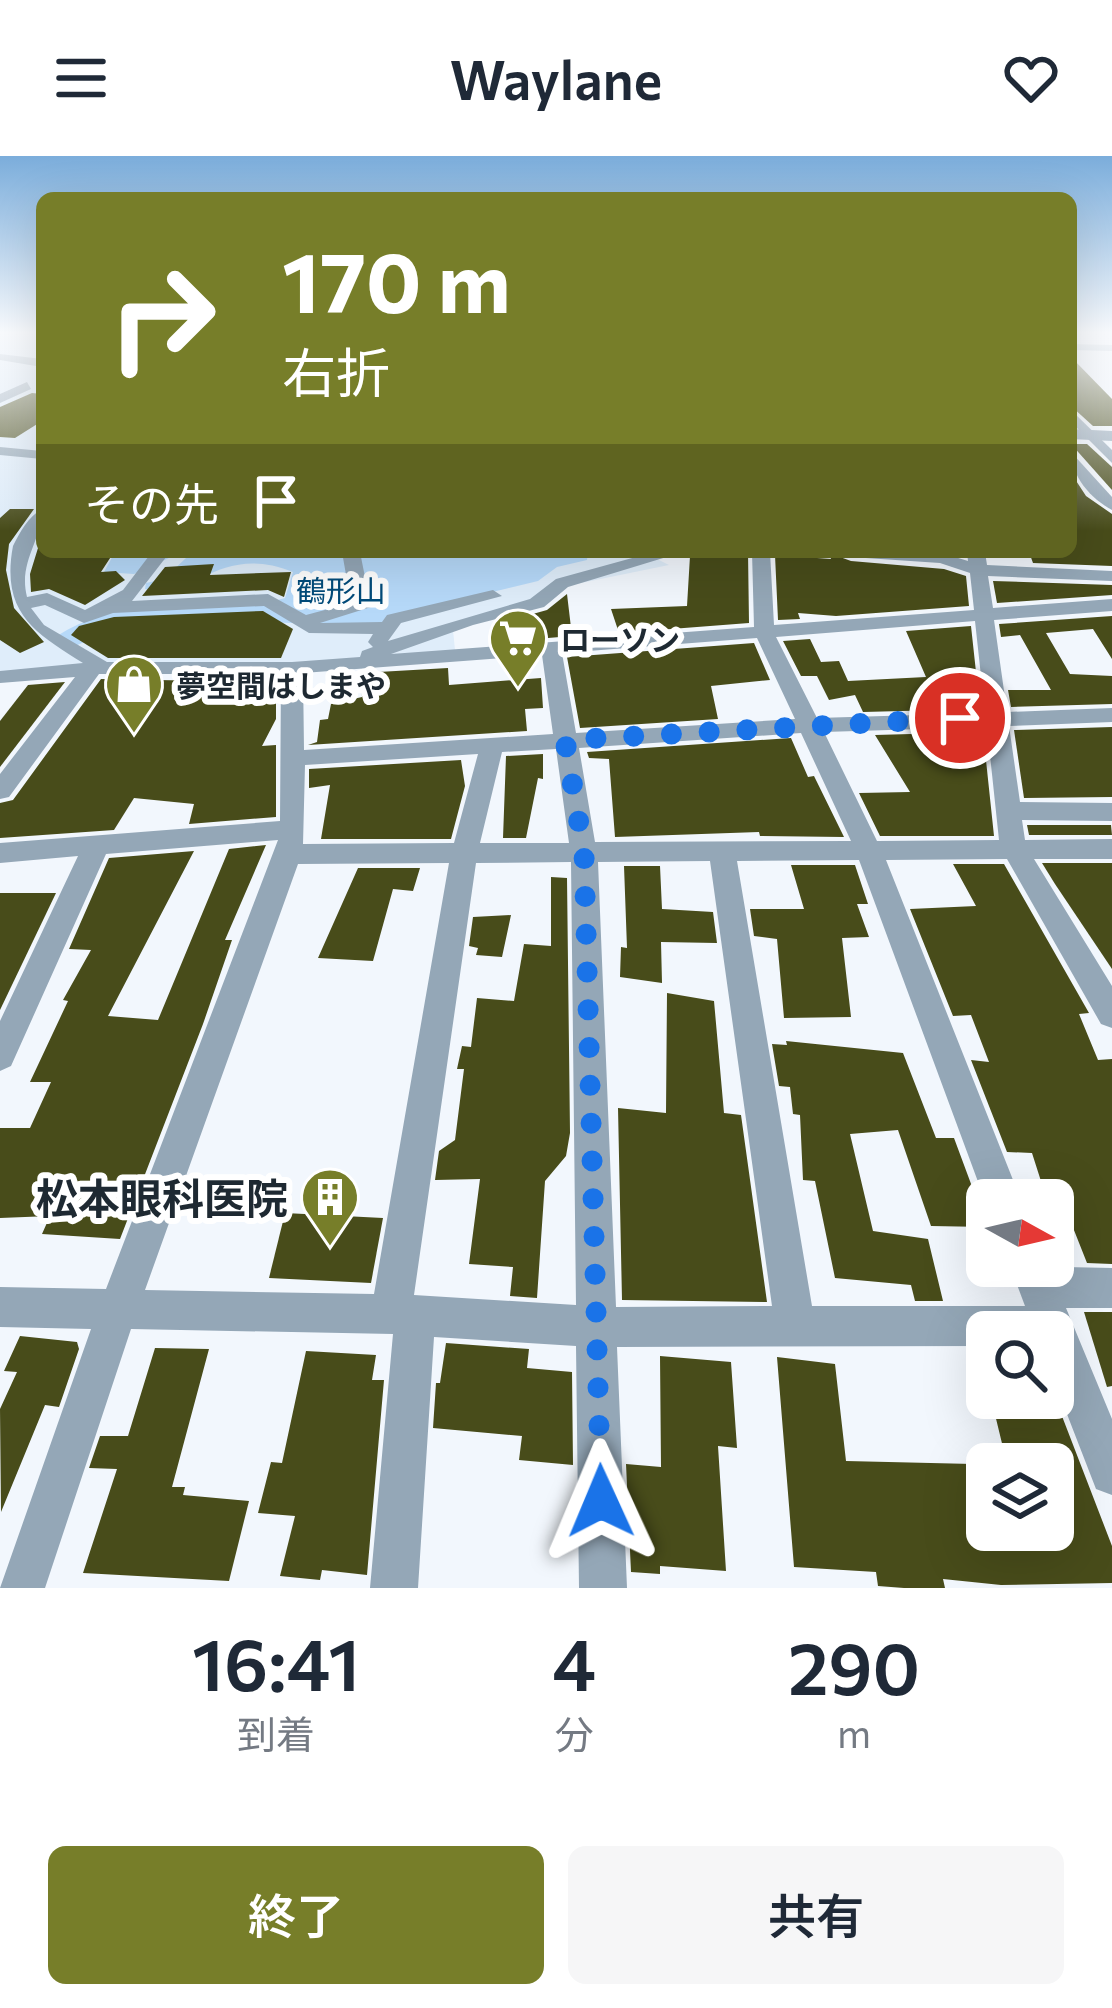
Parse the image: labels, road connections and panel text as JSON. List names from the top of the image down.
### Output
{
  "parks": ["鶴形山"],
  "places": {
    "supermarket": ["ローソン"],
    "shop": ["夢空間はしまや"],
    "building": ["松本眼科医院"]
  },
  "north": "right",
  "page": {
    "header": "Waylane",
    "turn": ["170 m", "右折"],
    "then": "その先",
    "eta": [
      "16:41",
      "到着",
      "4",
      "分",
      "290",
      "m"
    ],
    "buttons": ["終了", "共有"]
  }
}
